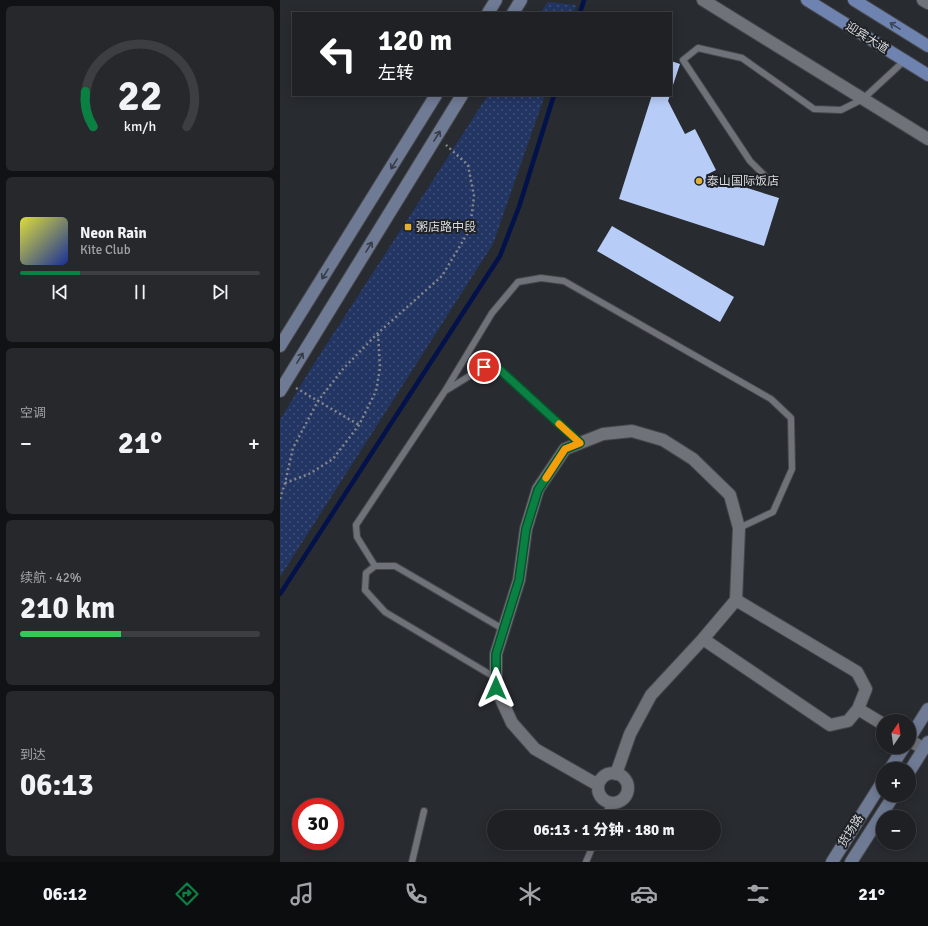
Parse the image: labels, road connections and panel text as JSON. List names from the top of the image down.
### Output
{
  "streets": {
    "main road": ["迎宾大道"],
    "street": ["货场路"]
  },
  "places": {
    "other": ["泰山国际饭店"],
    "transit": ["粥店路中段"]
  },
  "north": "top",
  "page": {
    "turn": ["120 m", "左转"],
    "song": ["Neon Rain", "Kite Club"],
    "tile": [
      "空调",
      ["续航 · 42%", "210 km"],
      ["到达", "06:13"]
    ],
    "heat": ["−", "21°", "+"],
    "map_buttons": ["+", "−"],
    "limit": "30",
    "trip": "06:13 · 1 分钟 · 180 m",
    "tabs": ["06:12", "21°"],
    "gauge": ["22", "km/h"]
  }
}
